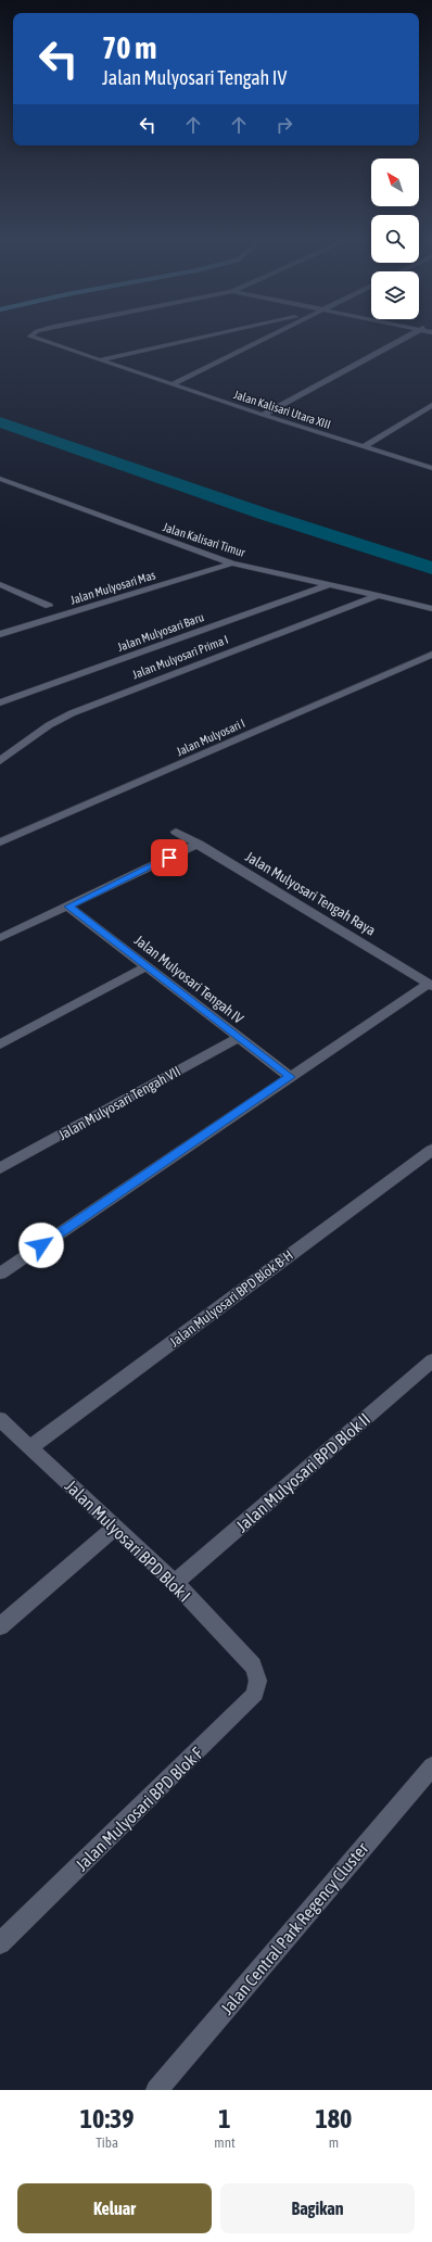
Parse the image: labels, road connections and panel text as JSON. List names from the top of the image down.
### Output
{
  "streets": {
    "street": [
      "Jalan Kalisari Utara XIII",
      "Jalan Kalisari Timur",
      "Jalan Mulyosari Mas",
      "Jalan Mulyosari Baru",
      "Jalan Mulyosari Prima I",
      "Jalan Mulyosari I",
      "Jalan Mulyosari Tengah Raya",
      "Jalan Mulyosari Tengah IV",
      "Jalan Mulyosari Tengah VII",
      "Jalan Mulyosari BPD Blok B-H",
      "Jalan Mulyosari BPD Blok II",
      "Jalan Mulyosari BPD Blok I",
      "Jalan Mulyosari BPD Blok F",
      "Jalan Central Park Regency Cluster"
    ]
  },
  "crossings": [
    ["Jalan Kalisari Timur", "Jalan Mulyosari Mas"],
    ["Jalan Kalisari Timur", "Jalan Mulyosari Baru"],
    ["Jalan Kalisari Timur", "Jalan Mulyosari Prima I"],
    ["Jalan Mulyosari Tengah IV", "Jalan Mulyosari Tengah VII"],
    ["Jalan Mulyosari BPD Blok B-H", "Jalan Mulyosari BPD Blok I"],
    ["Jalan Mulyosari BPD Blok II", "Jalan Mulyosari BPD Blok I"],
    ["Jalan Mulyosari BPD Blok I", "Jalan Mulyosari BPD Blok F"]
  ],
  "north": "top left",
  "page": {
    "turn": ["70 m", "Jalan Mulyosari Tengah IV"],
    "eta": [
      "10:39",
      "Tiba",
      "1",
      "mnt",
      "180",
      "m"
    ],
    "buttons": ["Keluar", "Bagikan"]
  }
}
